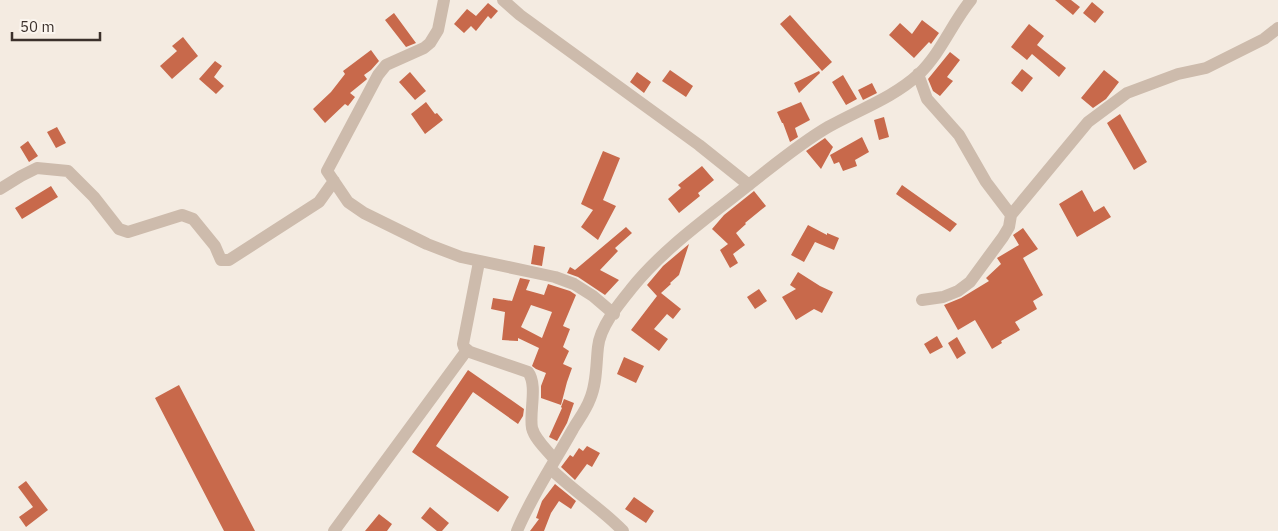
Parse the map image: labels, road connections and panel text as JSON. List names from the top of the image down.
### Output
{
  "scale_bar": "50 m"
}
